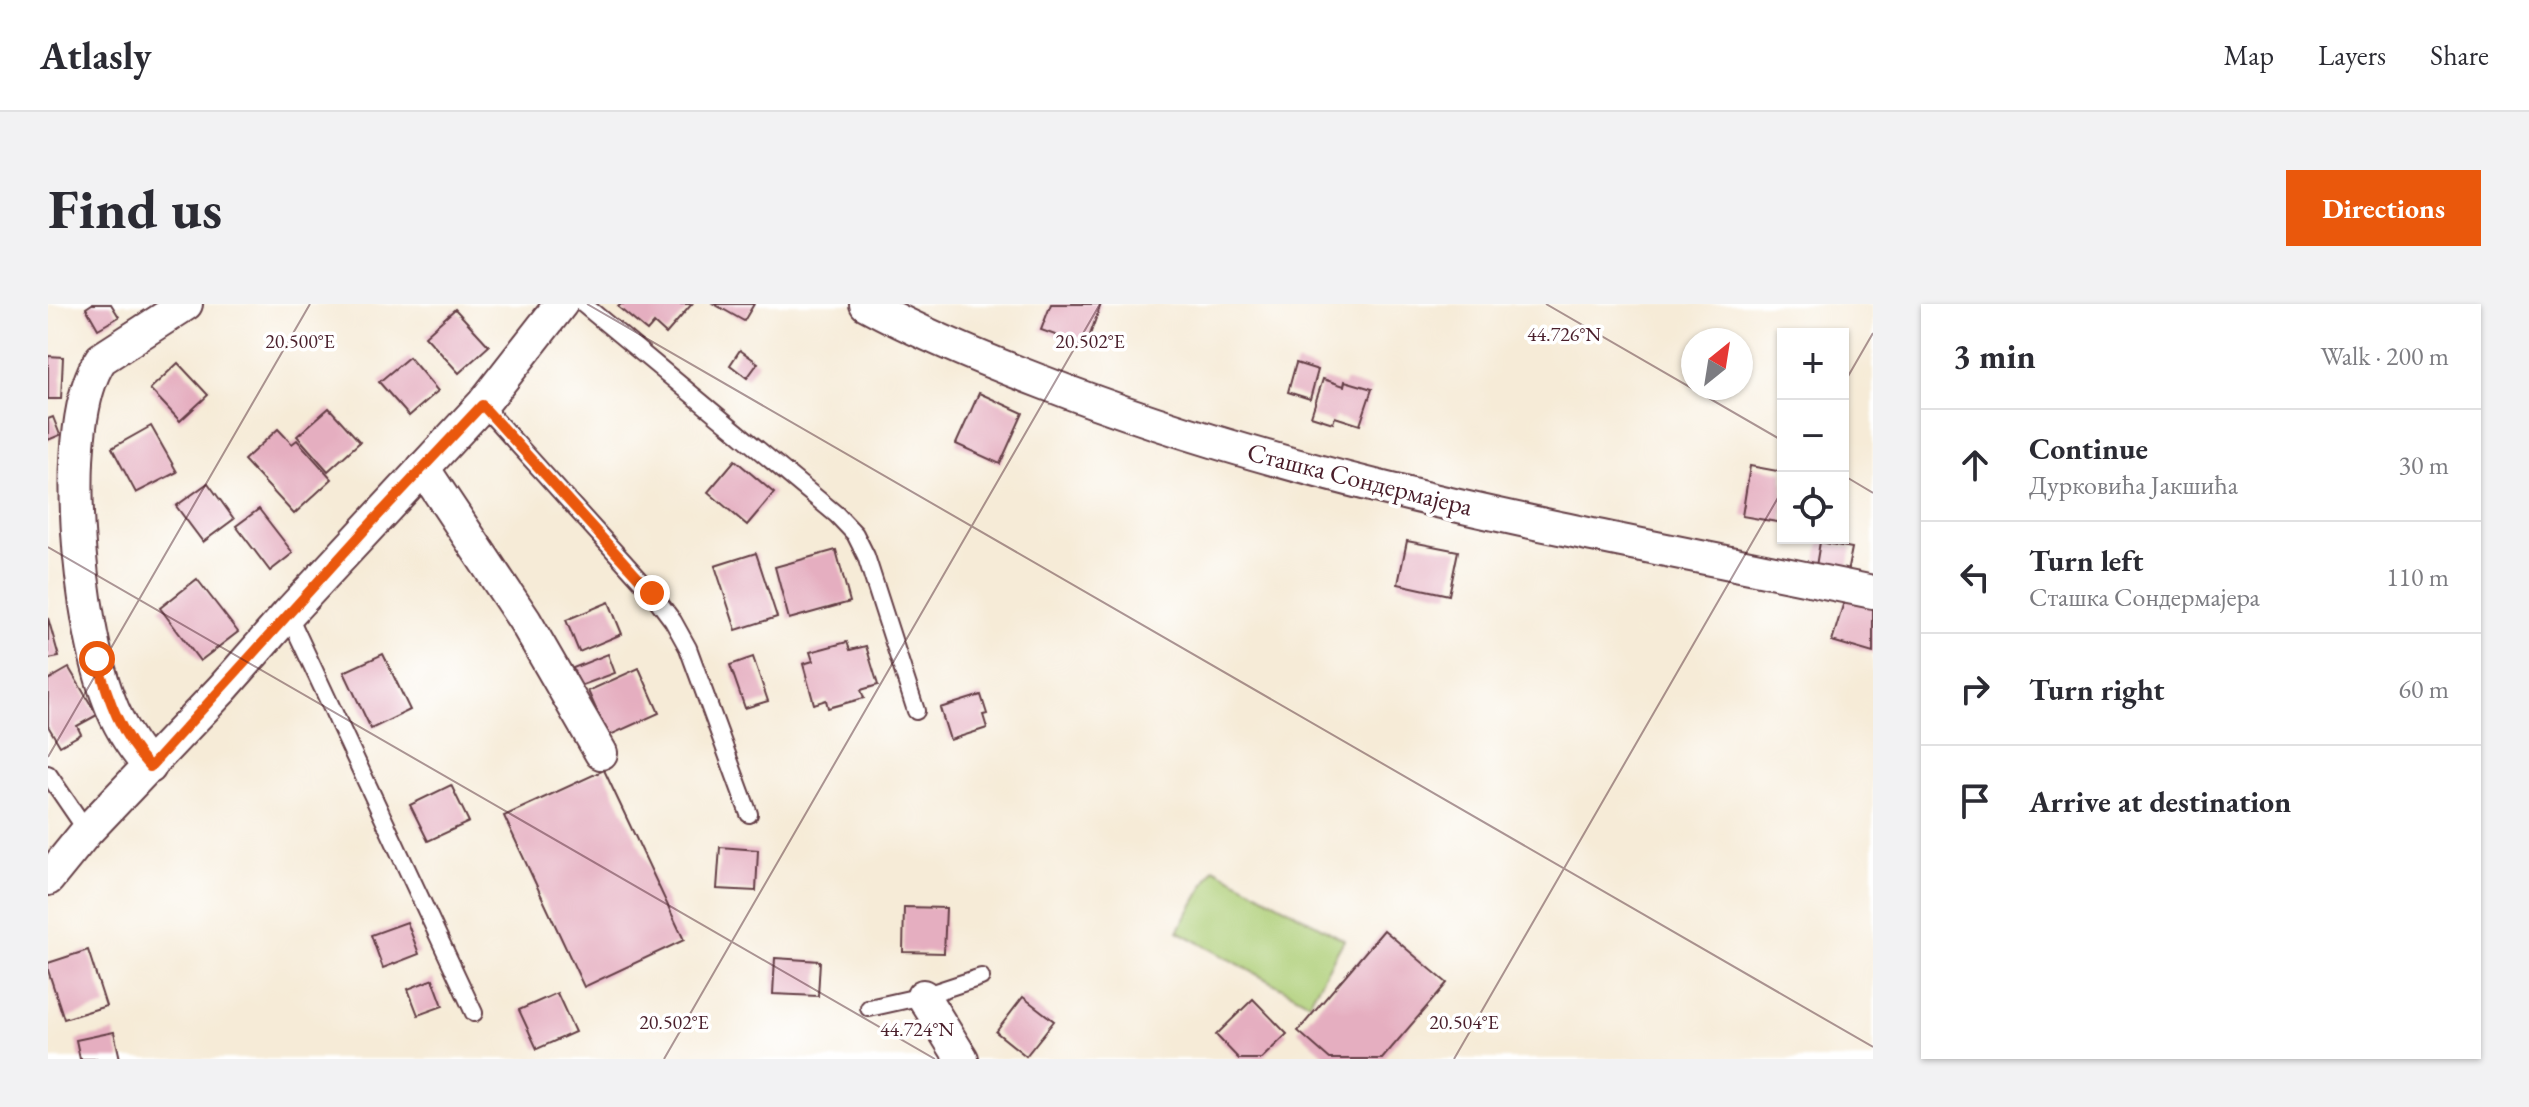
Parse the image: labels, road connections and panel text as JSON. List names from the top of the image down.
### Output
{
  "streets": {
    "street": ["Сташка Сондермајера"]
  },
  "north": "top right",
  "page": {
    "header": "Atlasly",
    "nav": ["Map", "Layers", "Share"],
    "buttons": "Directions",
    "title": "Find us",
    "heading": ["3 min", "Walk · 200 m"],
    "map_buttons": ["+", "−"],
    "list": [
      ["Continue", "Дурковића Јакшића", "30 m"],
      ["Turn left", "Сташка Сондермајера", "110 m"],
      ["Turn right", "60 m"],
      "Arrive at destination"
    ]
  },
  "coordinates": [
    "44.726°N",
    "20.500°E",
    "20.502°E",
    "20.504°E",
    "44.724°N"
  ]
}
